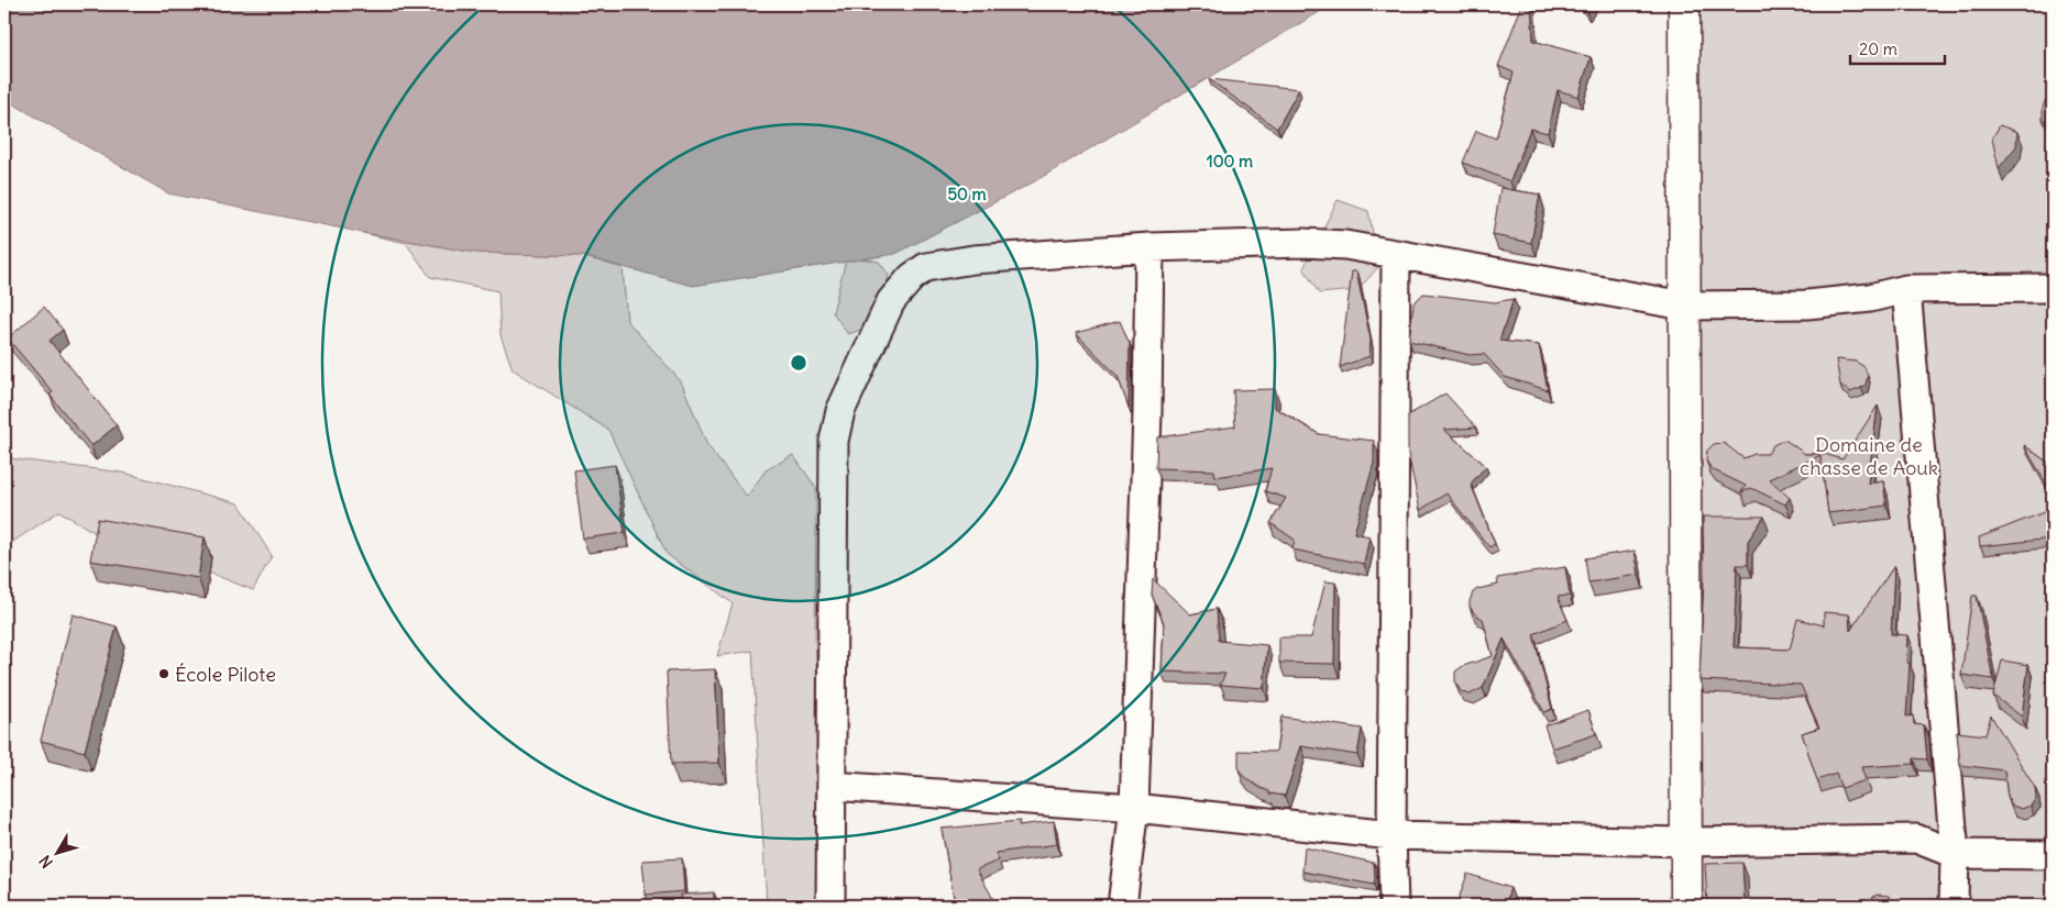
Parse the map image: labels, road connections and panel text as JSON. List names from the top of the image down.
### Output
{
  "parks": ["Domaine de chasse de Aouk"],
  "places": ["École Pilote"],
  "scale_bar": "20 m",
  "north": "bottom left",
  "rings": ["100 m", "50 m"]
}
